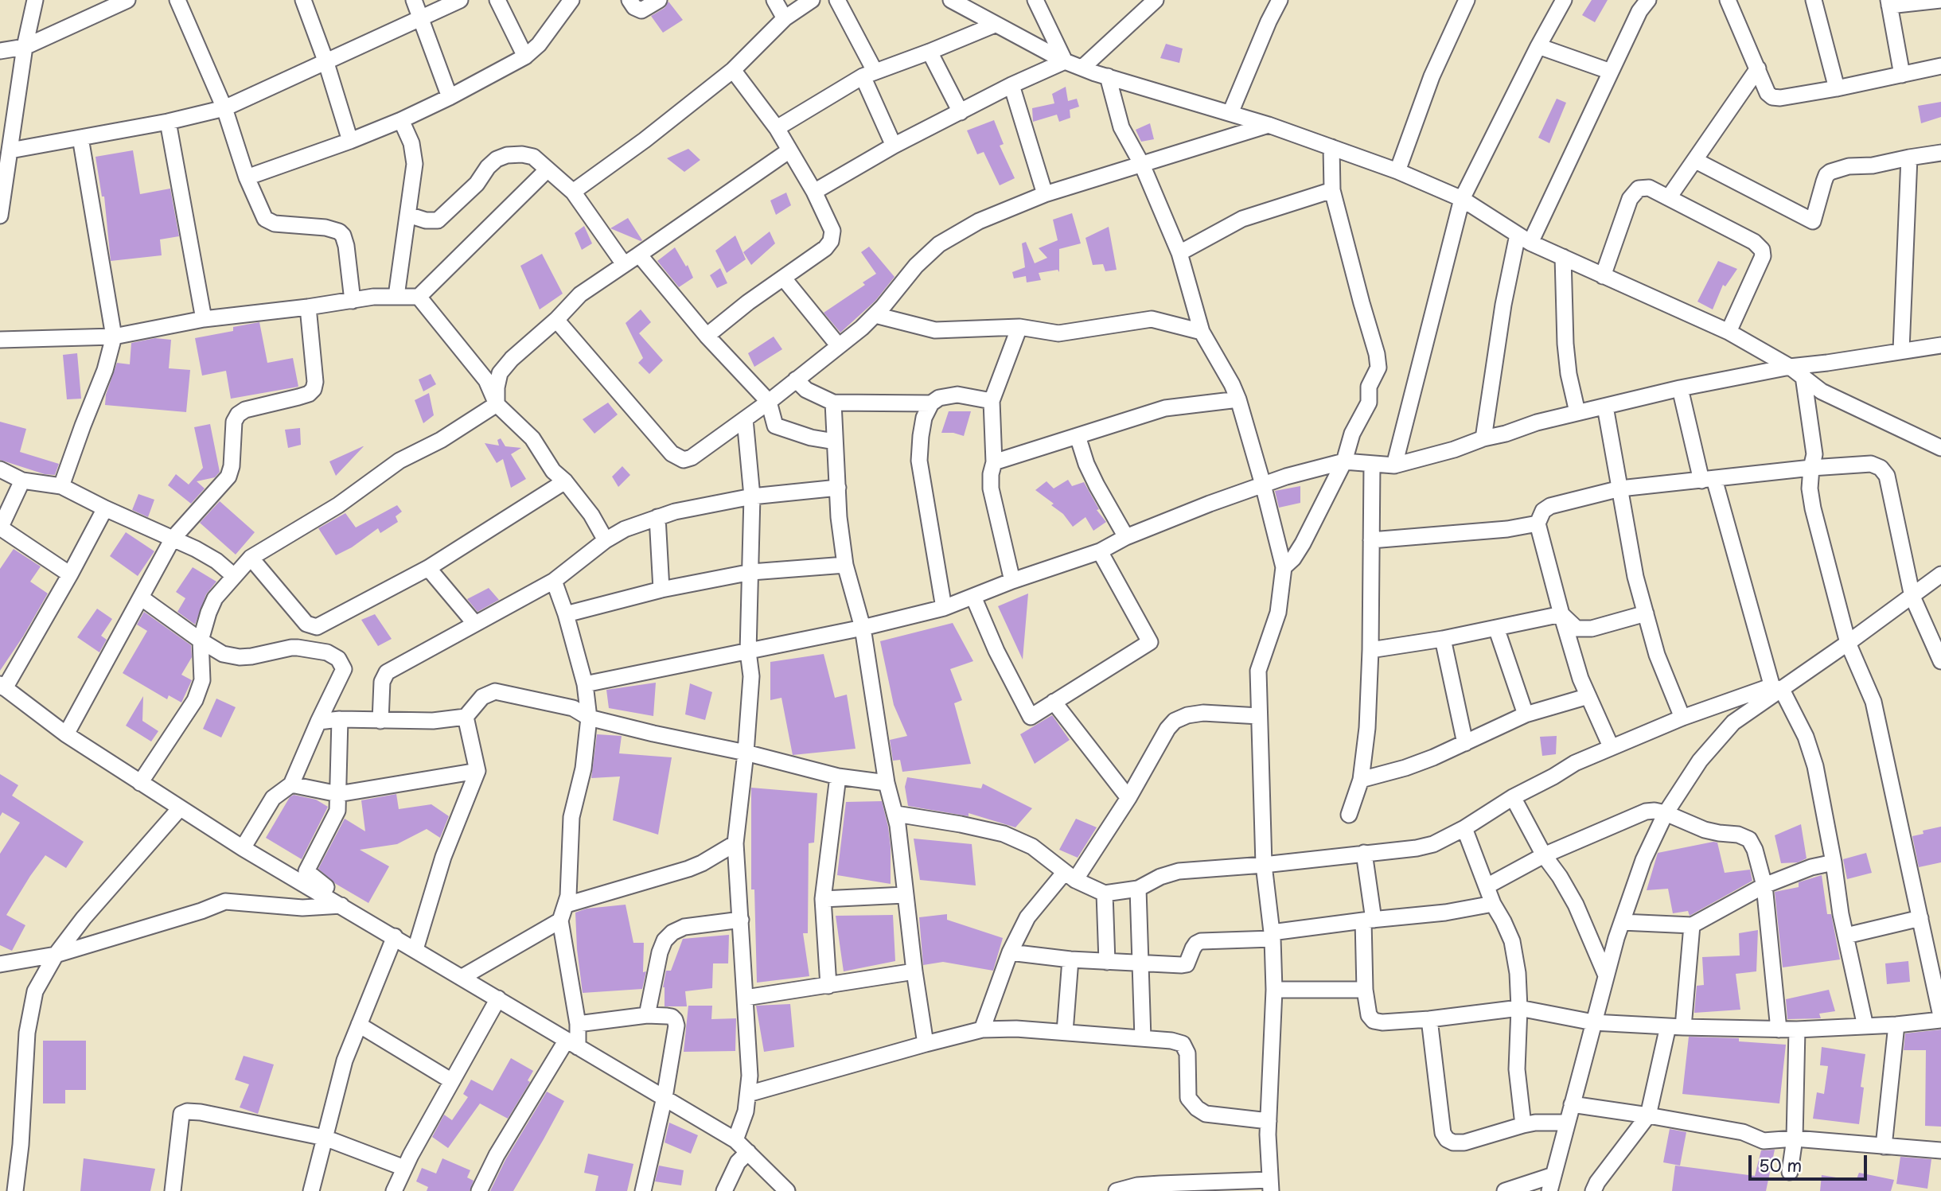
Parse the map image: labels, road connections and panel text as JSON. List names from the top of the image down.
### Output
{
  "scale_bar": "50 m"
}
